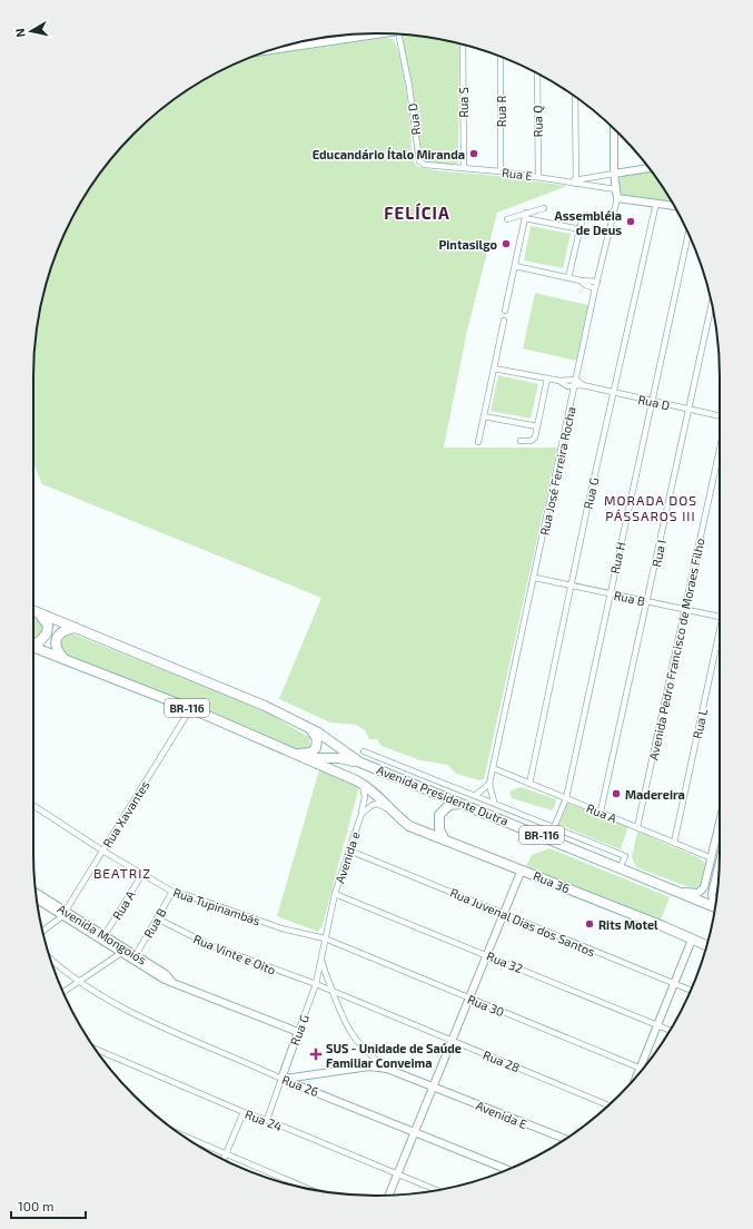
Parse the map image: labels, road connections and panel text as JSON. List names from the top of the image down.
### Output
{
  "streets": {
    "highway": ["BR-116", "Avenida Presidente Dutra", "Rua 36"],
    "street": [
      "Rua S",
      "Rua R",
      "Rua D",
      "Rua Q",
      "Rua E",
      "Rua José Ferreira Rocha",
      "Rua G",
      "Rua I",
      "Rua H",
      "Rua B",
      "Avenida Pedro Francisco de Moraes Filho",
      "Rua L",
      "Rua A",
      "Rua Xavantes",
      "Avenida e",
      "Rua Tupinambás",
      "Rua Juvenal Dias dos Santos",
      "Avenida Mongoiós",
      "Rua Vinte e Oito",
      "Rua 32",
      "Rua 30",
      "Rua 28",
      "Rua 26",
      "Avenida E",
      "Rua 24"
    ]
  },
  "crossings": [
    ["Rua S", "Rua D"],
    ["Rua S", "Rua E"],
    ["Rua R", "Rua E"],
    ["Rua D", "Rua E"],
    ["Rua D", "Rua José Ferreira Rocha"],
    ["Rua D", "Rua G"],
    ["Rua D", "Rua I"],
    ["Rua D", "Rua H"],
    ["Rua Q", "Rua E"],
    ["Rua E", "Rua José Ferreira Rocha"],
    ["Rua José Ferreira Rocha", "Rua B"],
    ["Rua José Ferreira Rocha", "Rua A"],
    ["Rua G", "Rua B"],
    ["Rua G", "Rua A"],
    ["Rua G", "Avenida e"],
    ["Rua G", "Rua Tupinambás"],
    ["Rua G", "Avenida Mongoiós"],
    ["Rua G", "Rua Vinte e Oito"],
    ["Rua G", "Rua 30"],
    ["Rua G", "Rua 28"],
    ["Rua G", "Rua 26"],
    ["Rua G", "Avenida E"],
    ["Rua G", "Rua 24"],
    ["Rua I", "Rua B"],
    ["Rua I", "Rua A"],
    ["Rua H", "Rua B"],
    ["Rua H", "Avenida Presidente Dutra"],
    ["Rua H", "Rua A"],
    ["Rua B", "Avenida Pedro Francisco de Moraes Filho"],
    ["Rua B", "Rua Tupinambás"],
    ["Rua B", "Avenida Mongoiós"],
    ["Rua B", "Rua Vinte e Oito"],
    ["Avenida Pedro Francisco de Moraes Filho", "Rua A"],
    ["Rua L", "Rua A"],
    ["Avenida Presidente Dutra", "Rua Xavantes"],
    ["Rua A", "Rua Tupinambás"],
    ["Rua A", "Avenida Mongoiós"],
    ["Rua Xavantes", "Rua Tupinambás"],
    ["Rua Xavantes", "Avenida Mongoiós"],
    ["Avenida e", "Rua 36"],
    ["Avenida e", "Rua Tupinambás"],
    ["Avenida e", "Rua Juvenal Dias dos Santos"],
    ["Avenida e", "Rua 32"],
    ["Avenida e", "Rua 30"],
    ["Rua Tupinambás", "Rua 30"],
    ["Rua Vinte e Oito", "Rua 28"],
    ["Rua 26", "Avenida E"]
  ],
  "districts": ["FELÍCIA", "MORADA DOS PÁSSAROS III", "BEATRIZ"],
  "places": {
    "other": [
      "Educandário Ítalo Miranda",
      "Assembléia de Deus",
      "Pintasilgo",
      "Madereira",
      "Rits Motel"
    ],
    "health": ["SUS - Unidade de Saúde Familiar Conveima"]
  },
  "scale_bar": "100 m",
  "north": "left"
}
